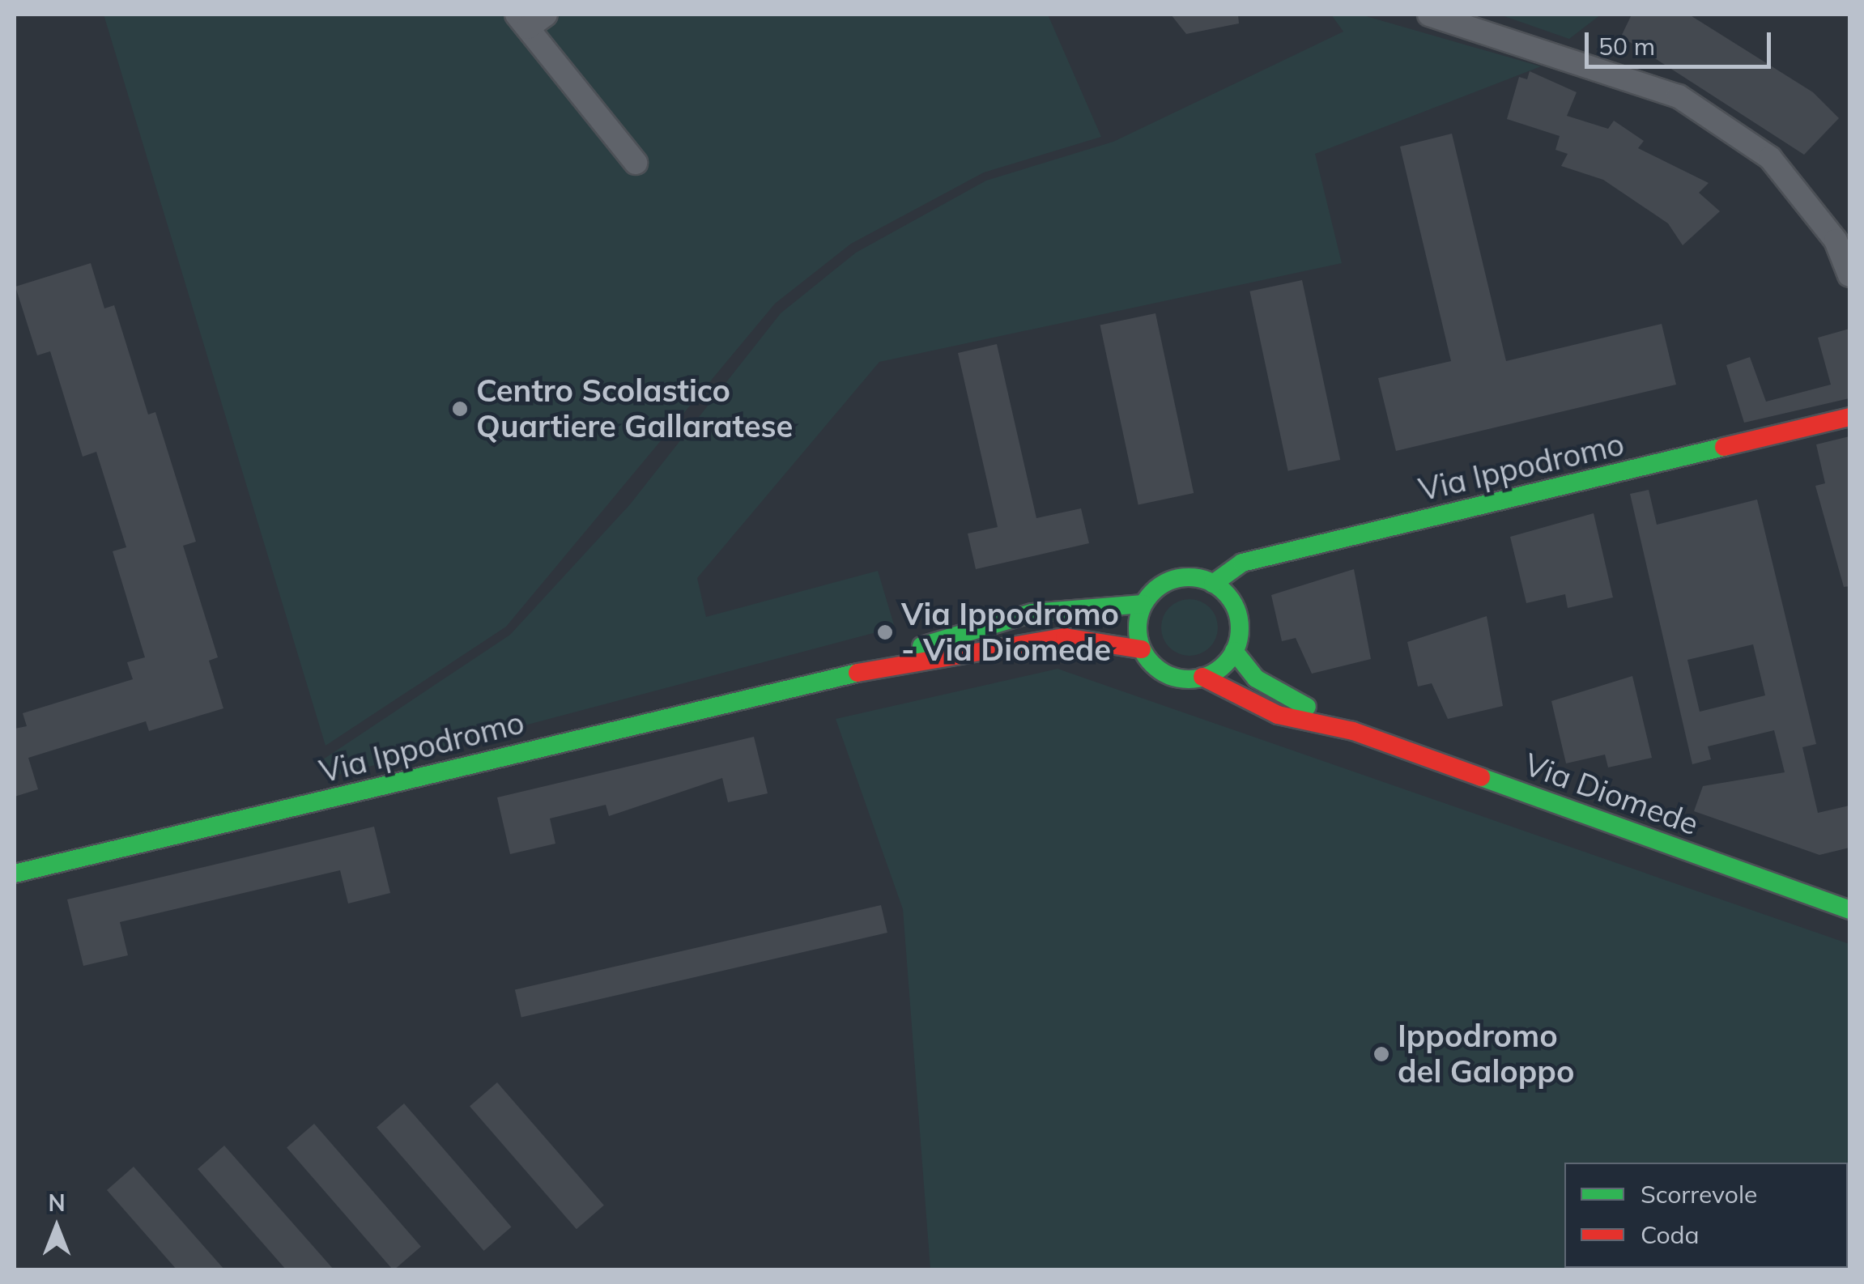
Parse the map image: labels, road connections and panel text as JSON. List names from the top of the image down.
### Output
{
  "streets": {
    "street": ["Via Ippodromo", "Via Diomede"]
  },
  "crossings": [
    ["Via Ippodromo", "Via Diomede"]
  ],
  "places": ["Centro Scolastico Quartiere Gallaratese", "Via Ippodromo - Via Diomede", "Ippodromo del Galoppo"],
  "legend": ["Scorrevole", "Coda"],
  "scale_bar": "50 m",
  "north": "top"
}
